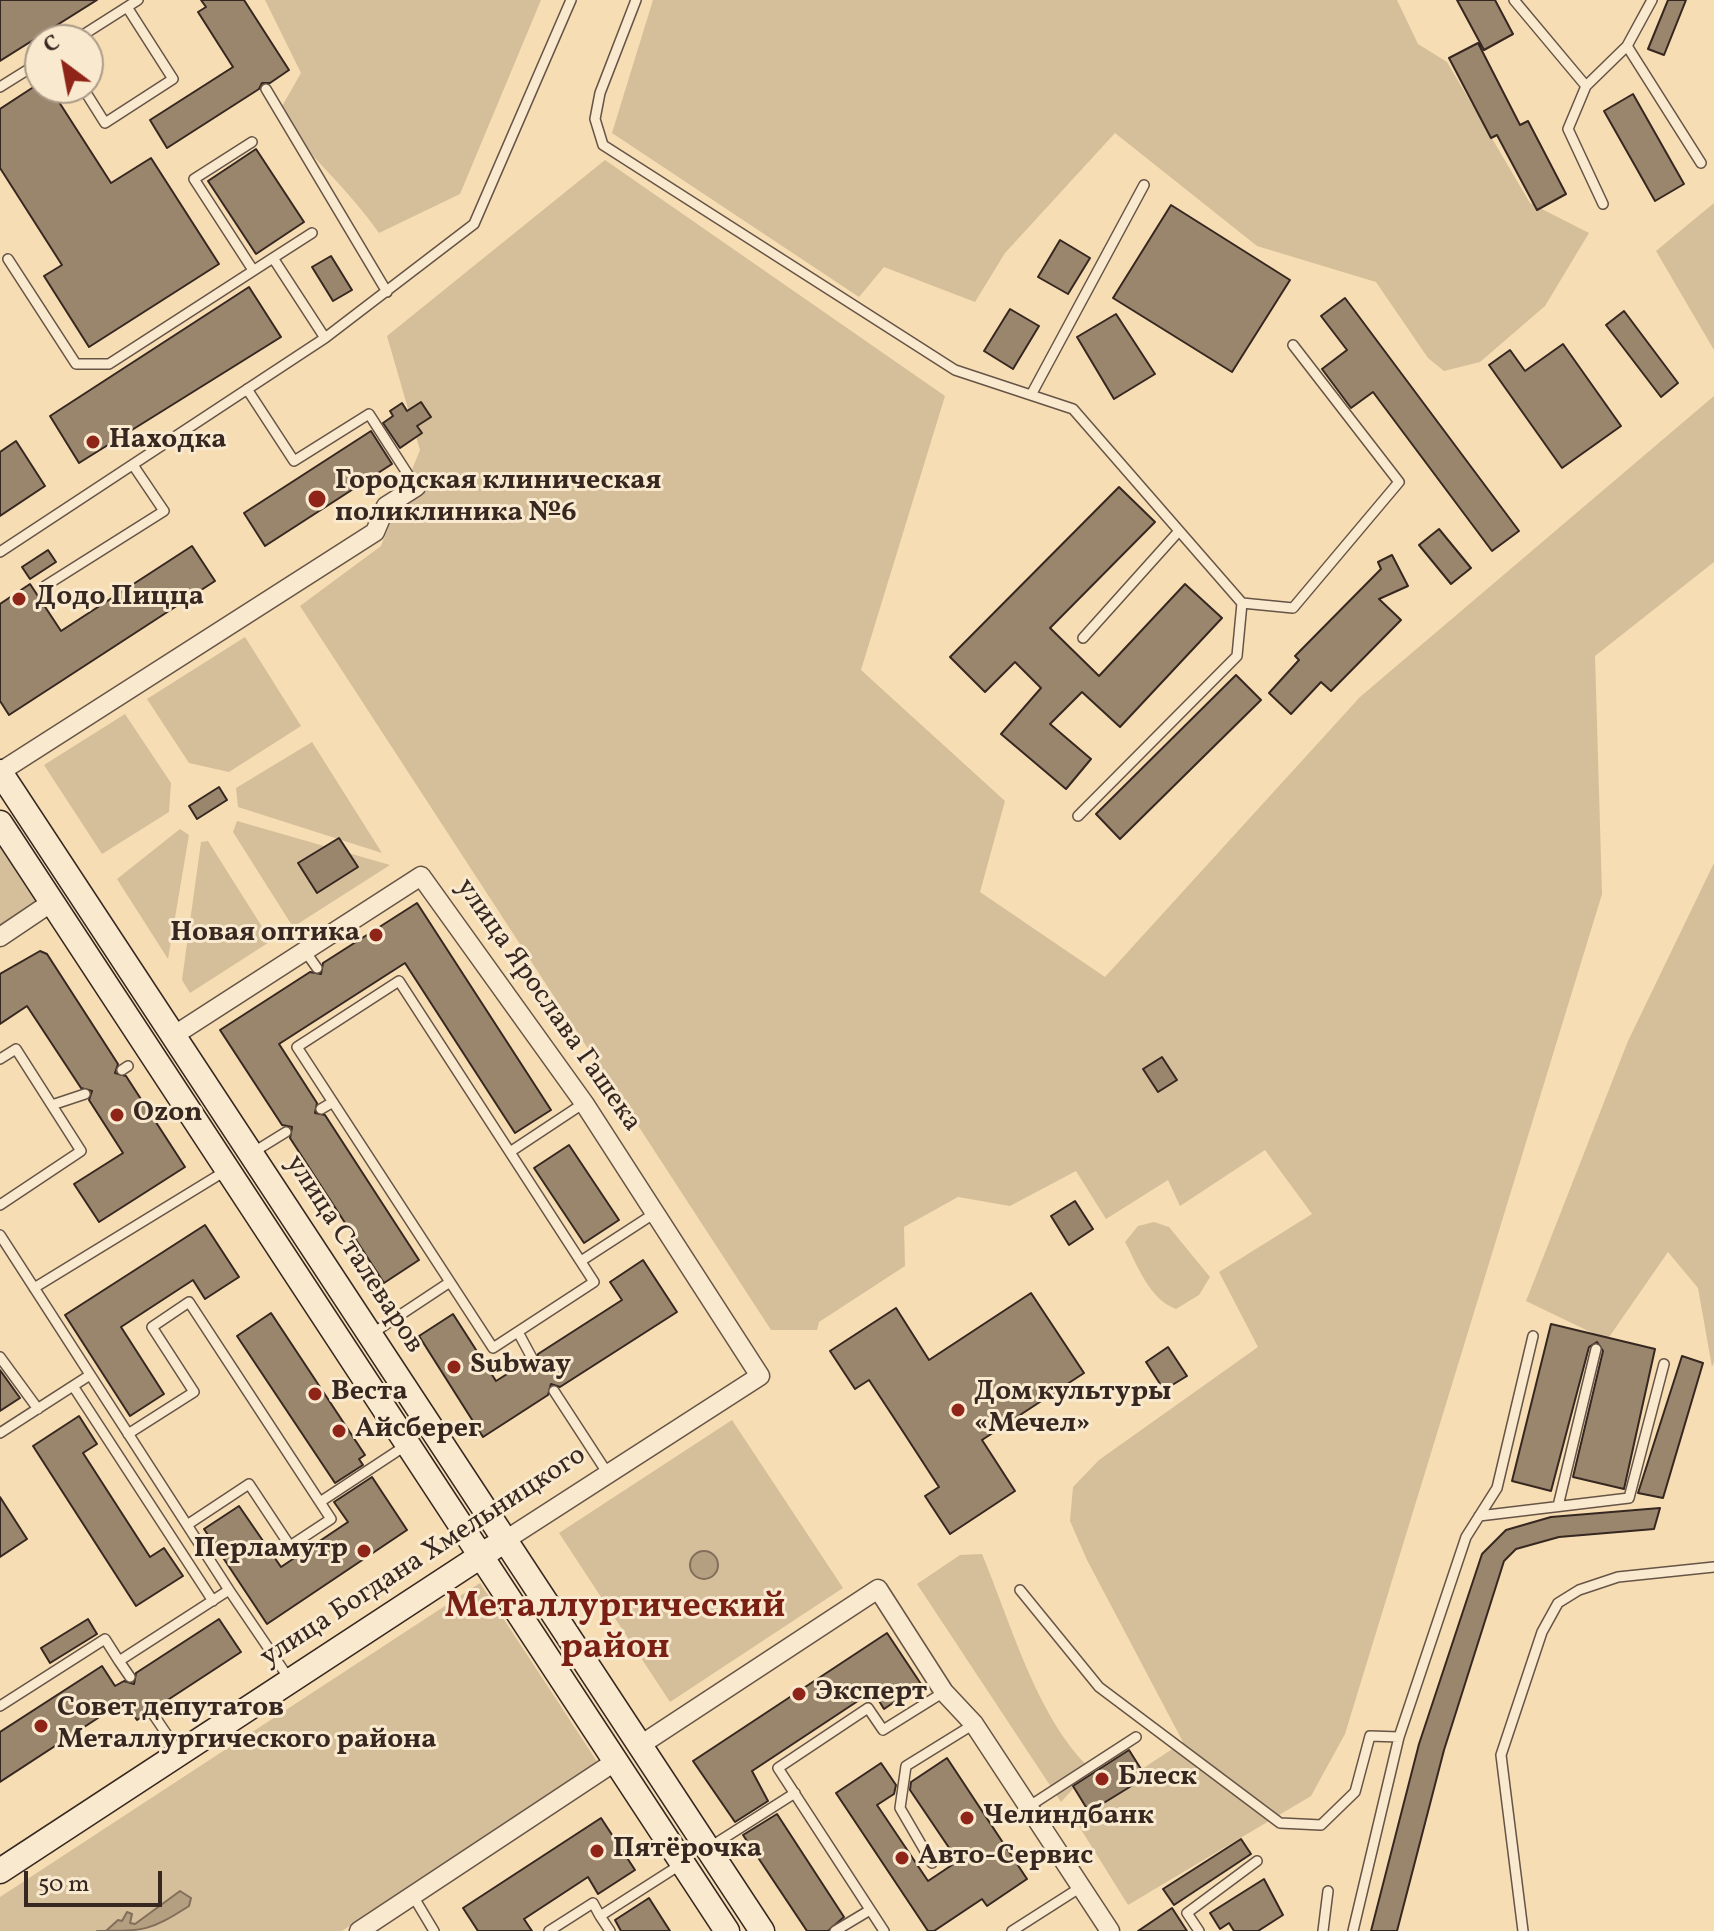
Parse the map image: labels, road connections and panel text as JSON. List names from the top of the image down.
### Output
{
  "streets": {
    "main road": ["улица Сталеваров", "улица Богдана Хмельницкого"],
    "street": ["улица Ярослава Гашека"]
  },
  "crossings": [
    ["улица Ярослава Гашека", "улица Сталеваров"],
    ["улица Ярослава Гашека", "улица Богдана Хмельницкого"],
    ["улица Сталеваров", "улица Богдана Хмельницкого"]
  ],
  "districts": ["Металлургический район"],
  "places": [
    "Находка",
    "Городская клиническая поликлиника №6",
    "Додо Пицца",
    "Новая оптика",
    "Ozon",
    "Subway",
    "Веста",
    "Дом культуры «Мечел»",
    "Айсберег",
    "Перламутр",
    "Эксперт",
    "Совет депутатов Металлургического района",
    "Блеск",
    "Челиндбанк",
    "Пятёрочка",
    "Авто-Сервис"
  ],
  "scale_bar": "50 m",
  "north": "top left"
}
